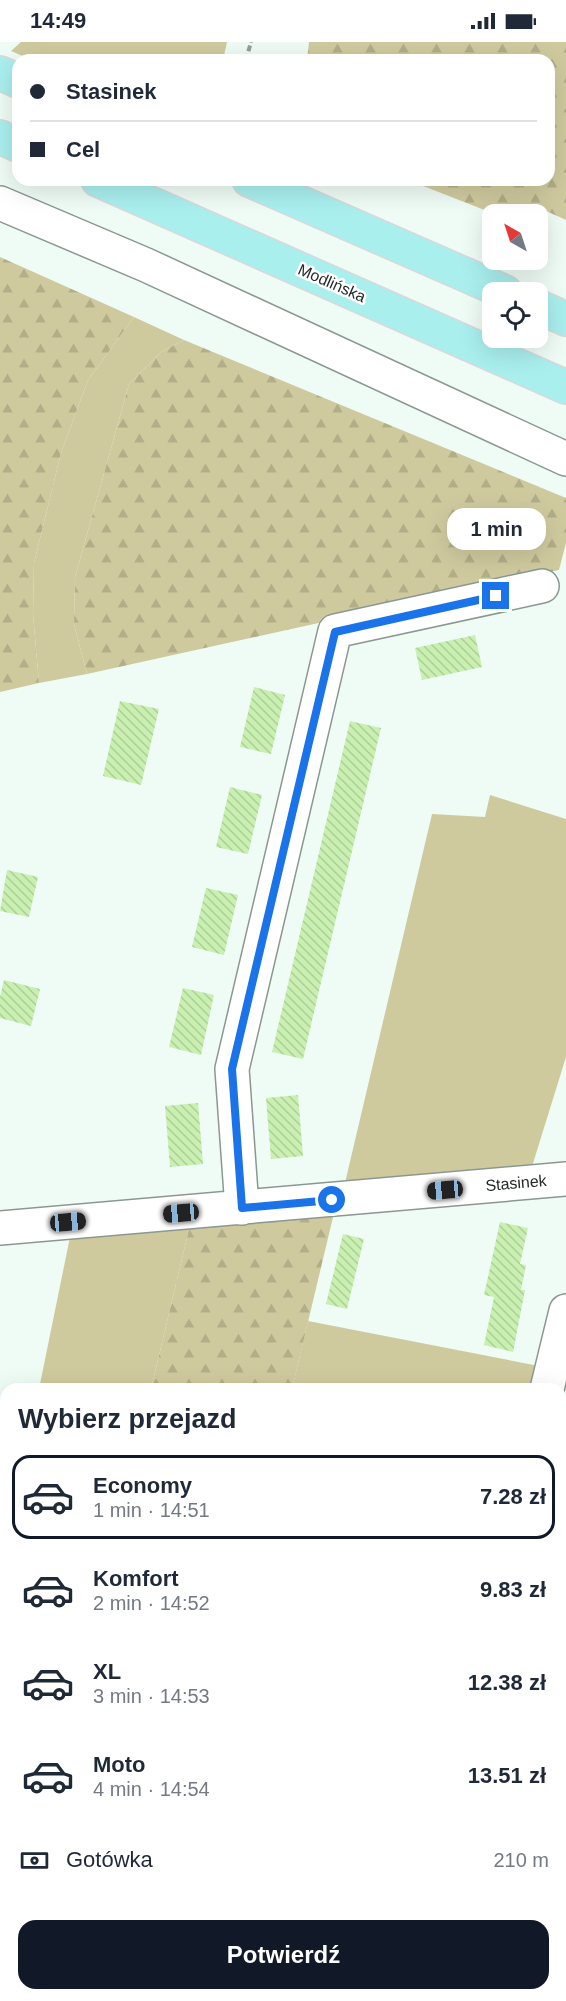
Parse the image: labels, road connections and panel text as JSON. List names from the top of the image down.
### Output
{
  "streets": {
    "main road": ["Modlińska"],
    "street": ["Stasinek"]
  },
  "north": "top left",
  "page": {
    "status": "14:49",
    "banner": ["Stasinek", "Cel"],
    "bubble": "1 min",
    "heading": "Wybierz przejazd",
    "list": [
      {
        "name": "Economy",
        "note": "1 min · 14:51",
        "value": "7.28 zł"
      },
      {
        "name": "Komfort",
        "note": "2 min · 14:52",
        "value": "9.83 zł"
      },
      {
        "name": "XL",
        "note": "3 min · 14:53",
        "value": "12.38 zł"
      },
      {
        "name": "Moto",
        "note": "4 min · 14:54",
        "value": "13.51 zł"
      }
    ],
    "pay": ["Gotówka", "210 m"],
    "buttons": "Potwierdź"
  }
}
